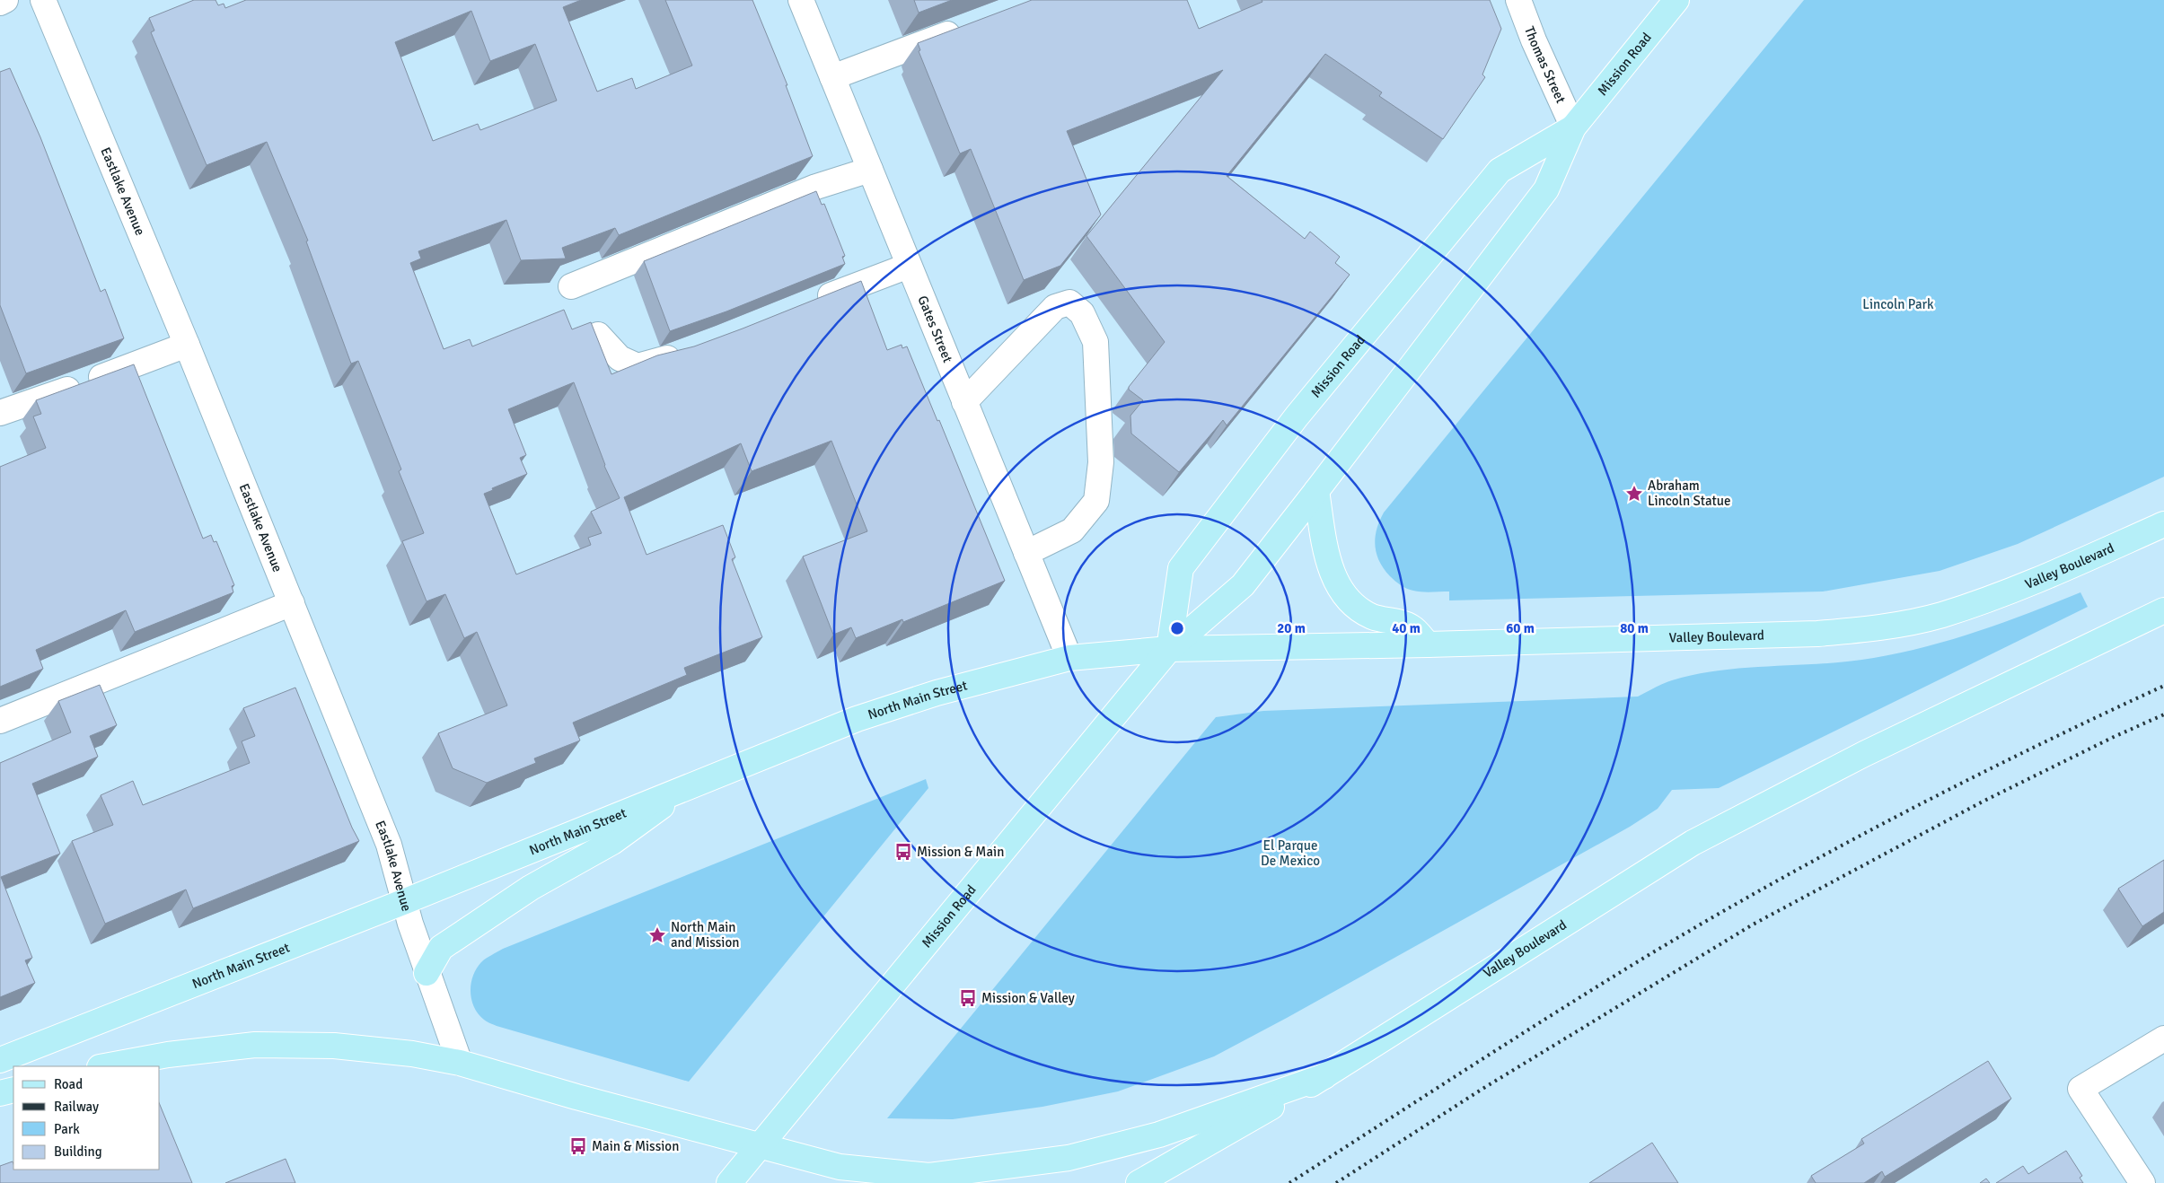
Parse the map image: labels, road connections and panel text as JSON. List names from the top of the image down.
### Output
{
  "streets": {
    "main road": ["Mission Road", "Valley Boulevard", "North Main Street"],
    "street": ["Thomas Street", "Eastlake Avenue", "Gates Street"]
  },
  "crossings": [
    ["Thomas Street", "Mission Road"],
    ["Mission Road", "Valley Boulevard"],
    ["Mission Road", "North Main Street"],
    ["Eastlake Avenue", "North Main Street"],
    ["Gates Street", "North Main Street"],
    ["Valley Boulevard", "North Main Street"]
  ],
  "parks": ["Lincoln Park", "El Parque De Mexico"],
  "places": {
    "place": ["Abraham Lincoln Statue", "North Main and Mission"],
    "bus stop": ["Mission & Main", "Mission & Valley", "Main & Mission"]
  },
  "legend": [
    "Road",
    "Railway",
    "Park",
    "Building"
  ],
  "rings": [
    "20 m",
    "40 m",
    "60 m",
    "80 m"
  ]
}
